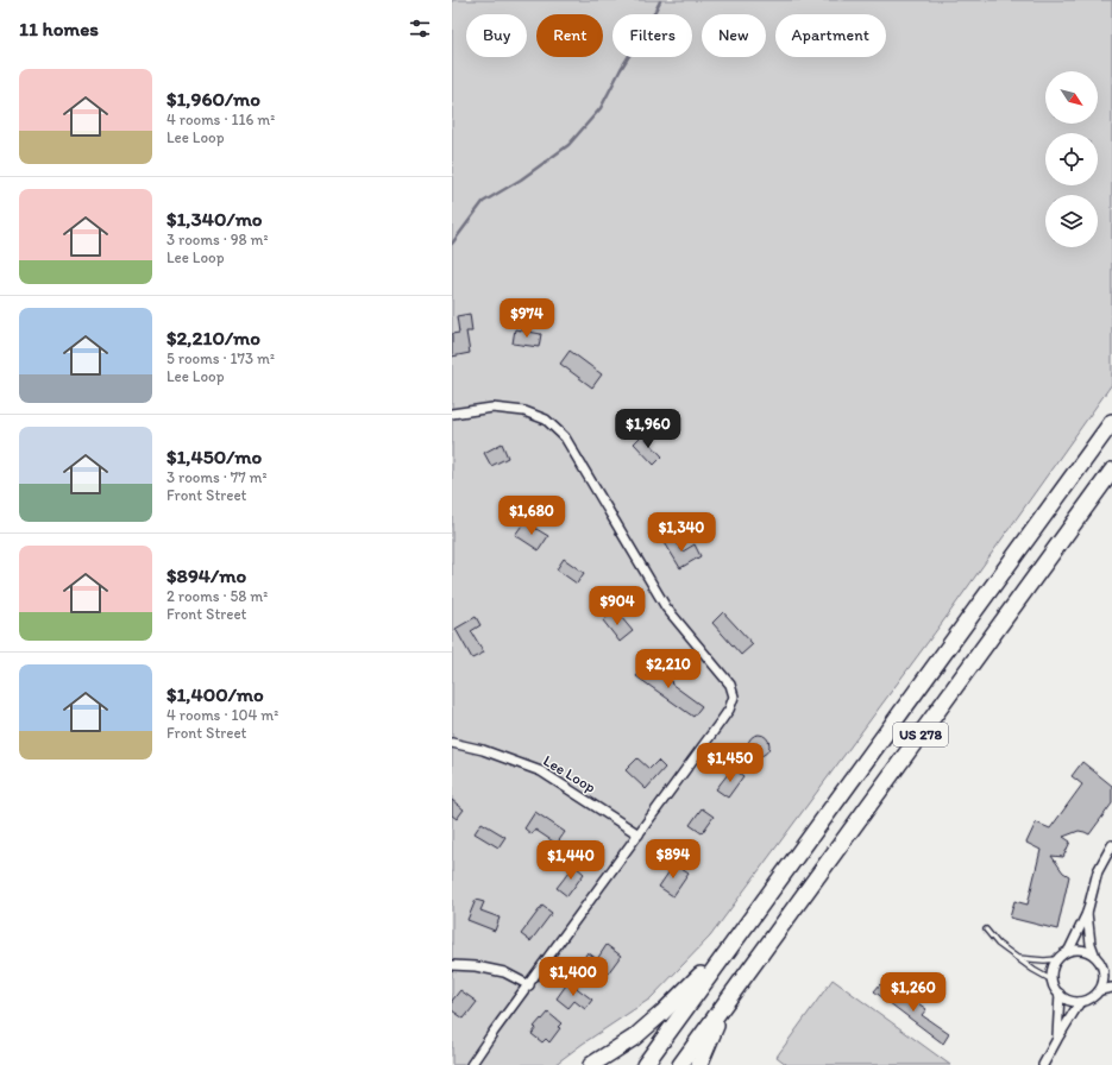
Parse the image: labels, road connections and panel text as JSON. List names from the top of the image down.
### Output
{
  "streets": {
    "highway": ["US 278"],
    "street": ["Lee Loop"]
  },
  "north": "bottom right",
  "page": {
    "heading": "11 homes",
    "chip": [
      "Buy",
      "Rent",
      "Filters",
      "New",
      "Apartment"
    ],
    "list": [
      {
        "name": "$1,960/mo",
        "note": "4 rooms · 116 m² · Lee Loop"
      },
      {
        "name": "$1,340/mo",
        "note": "3 rooms · 98 m² · Lee Loop"
      },
      {
        "name": "$2,210/mo",
        "note": "5 rooms · 173 m² · Lee Loop"
      },
      {
        "name": "$1,450/mo",
        "note": "3 rooms · 77 m² · Front Street"
      },
      {
        "name": "$894/mo",
        "note": "2 rooms · 58 m² · Front Street"
      },
      {
        "name": "$1,400/mo",
        "note": "4 rooms · 104 m² · Front Street"
      }
    ],
    "price": [
      "$974",
      "$1,960",
      "$1,680",
      "$1,340",
      "$904",
      "$2,210",
      "$1,450",
      "$894",
      "$1,440",
      "$1,400",
      "$1,260"
    ]
  }
}
